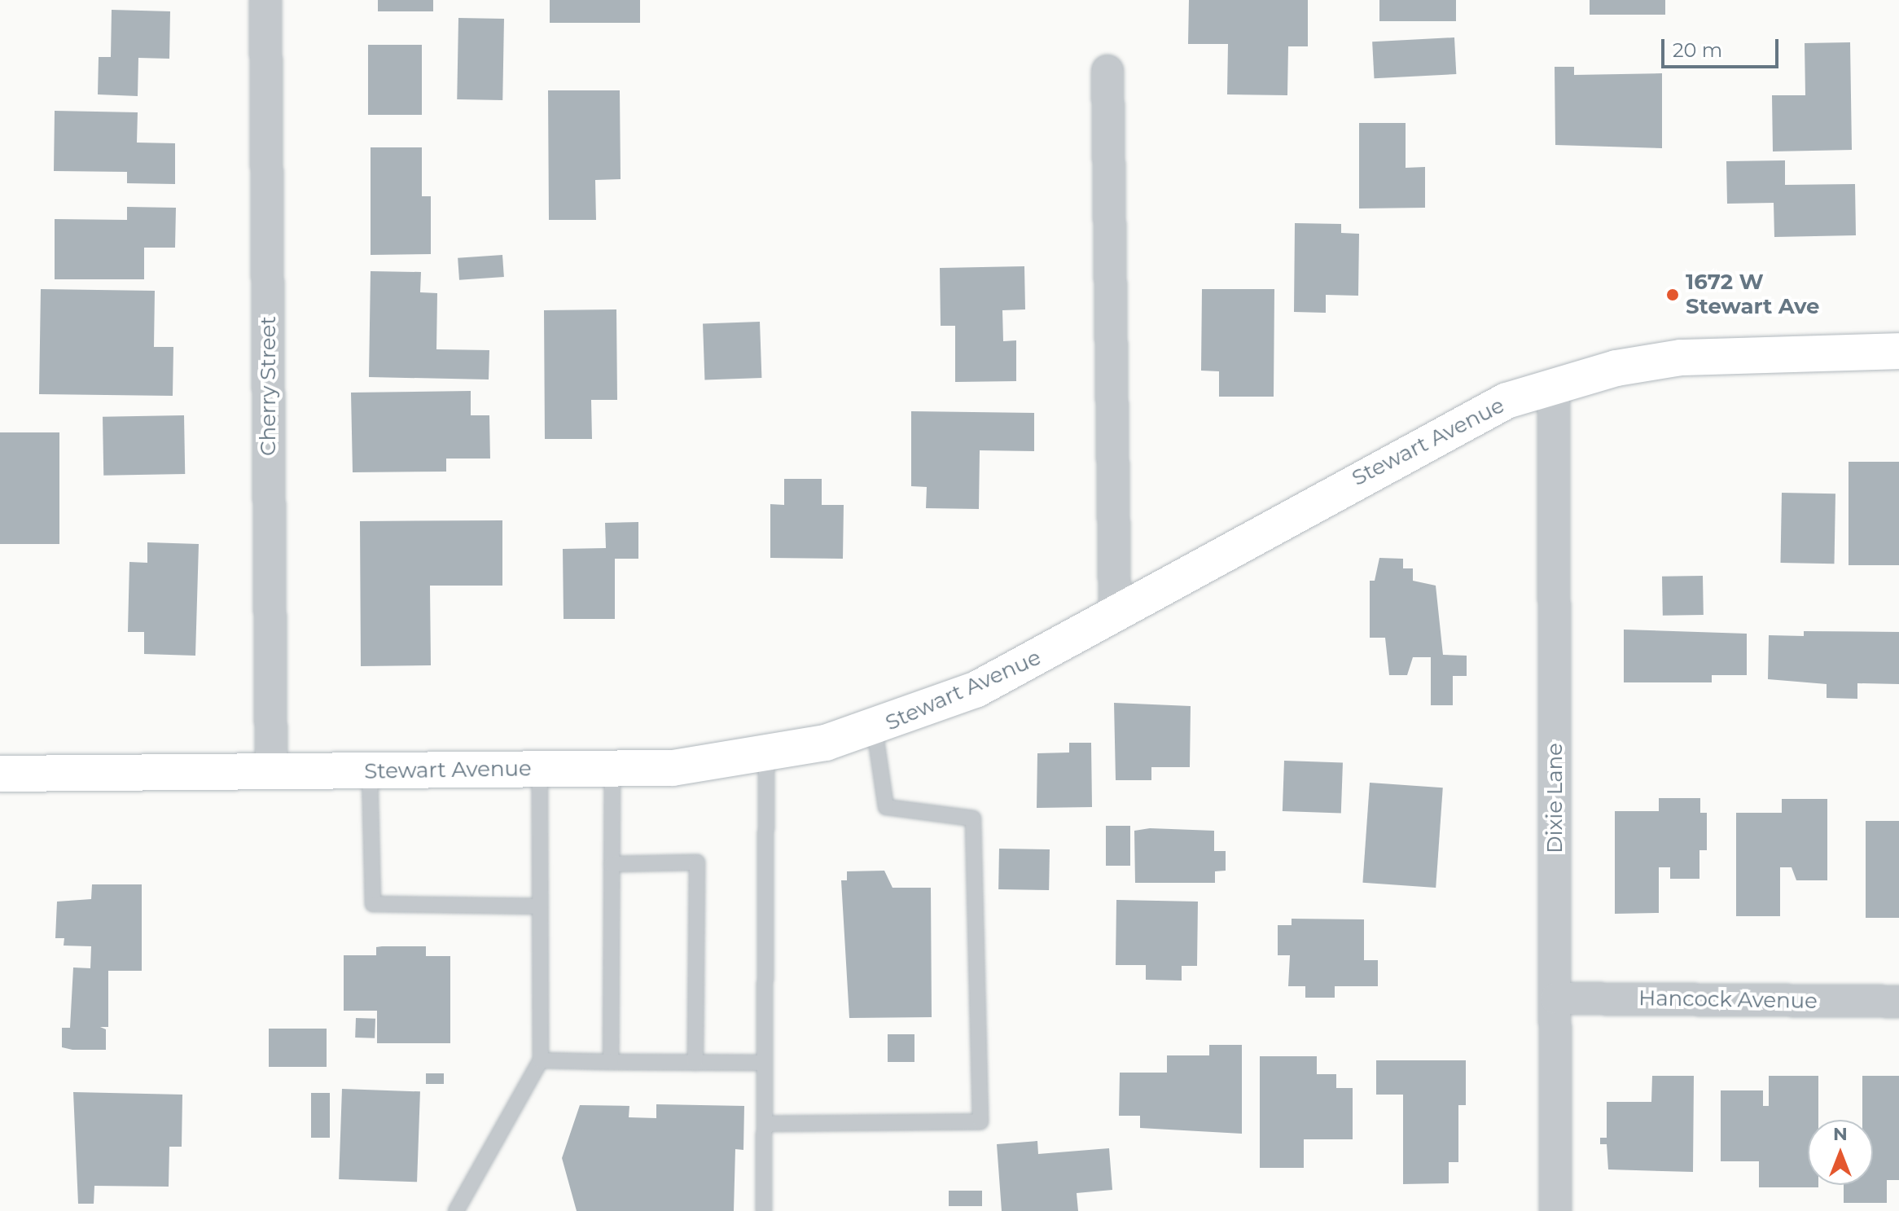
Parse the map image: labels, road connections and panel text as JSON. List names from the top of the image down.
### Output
{
  "streets": {
    "main road": ["Stewart Avenue"],
    "street": ["Cherry Street", "Dixie Lane", "Hancock Avenue"]
  },
  "crossings": [
    ["Cherry Street", "Stewart Avenue"],
    ["Stewart Avenue", "Dixie Lane"],
    ["Dixie Lane", "Hancock Avenue"]
  ],
  "places": ["1672 W Stewart Ave"],
  "scale_bar": "20 m",
  "north": "top"
}
